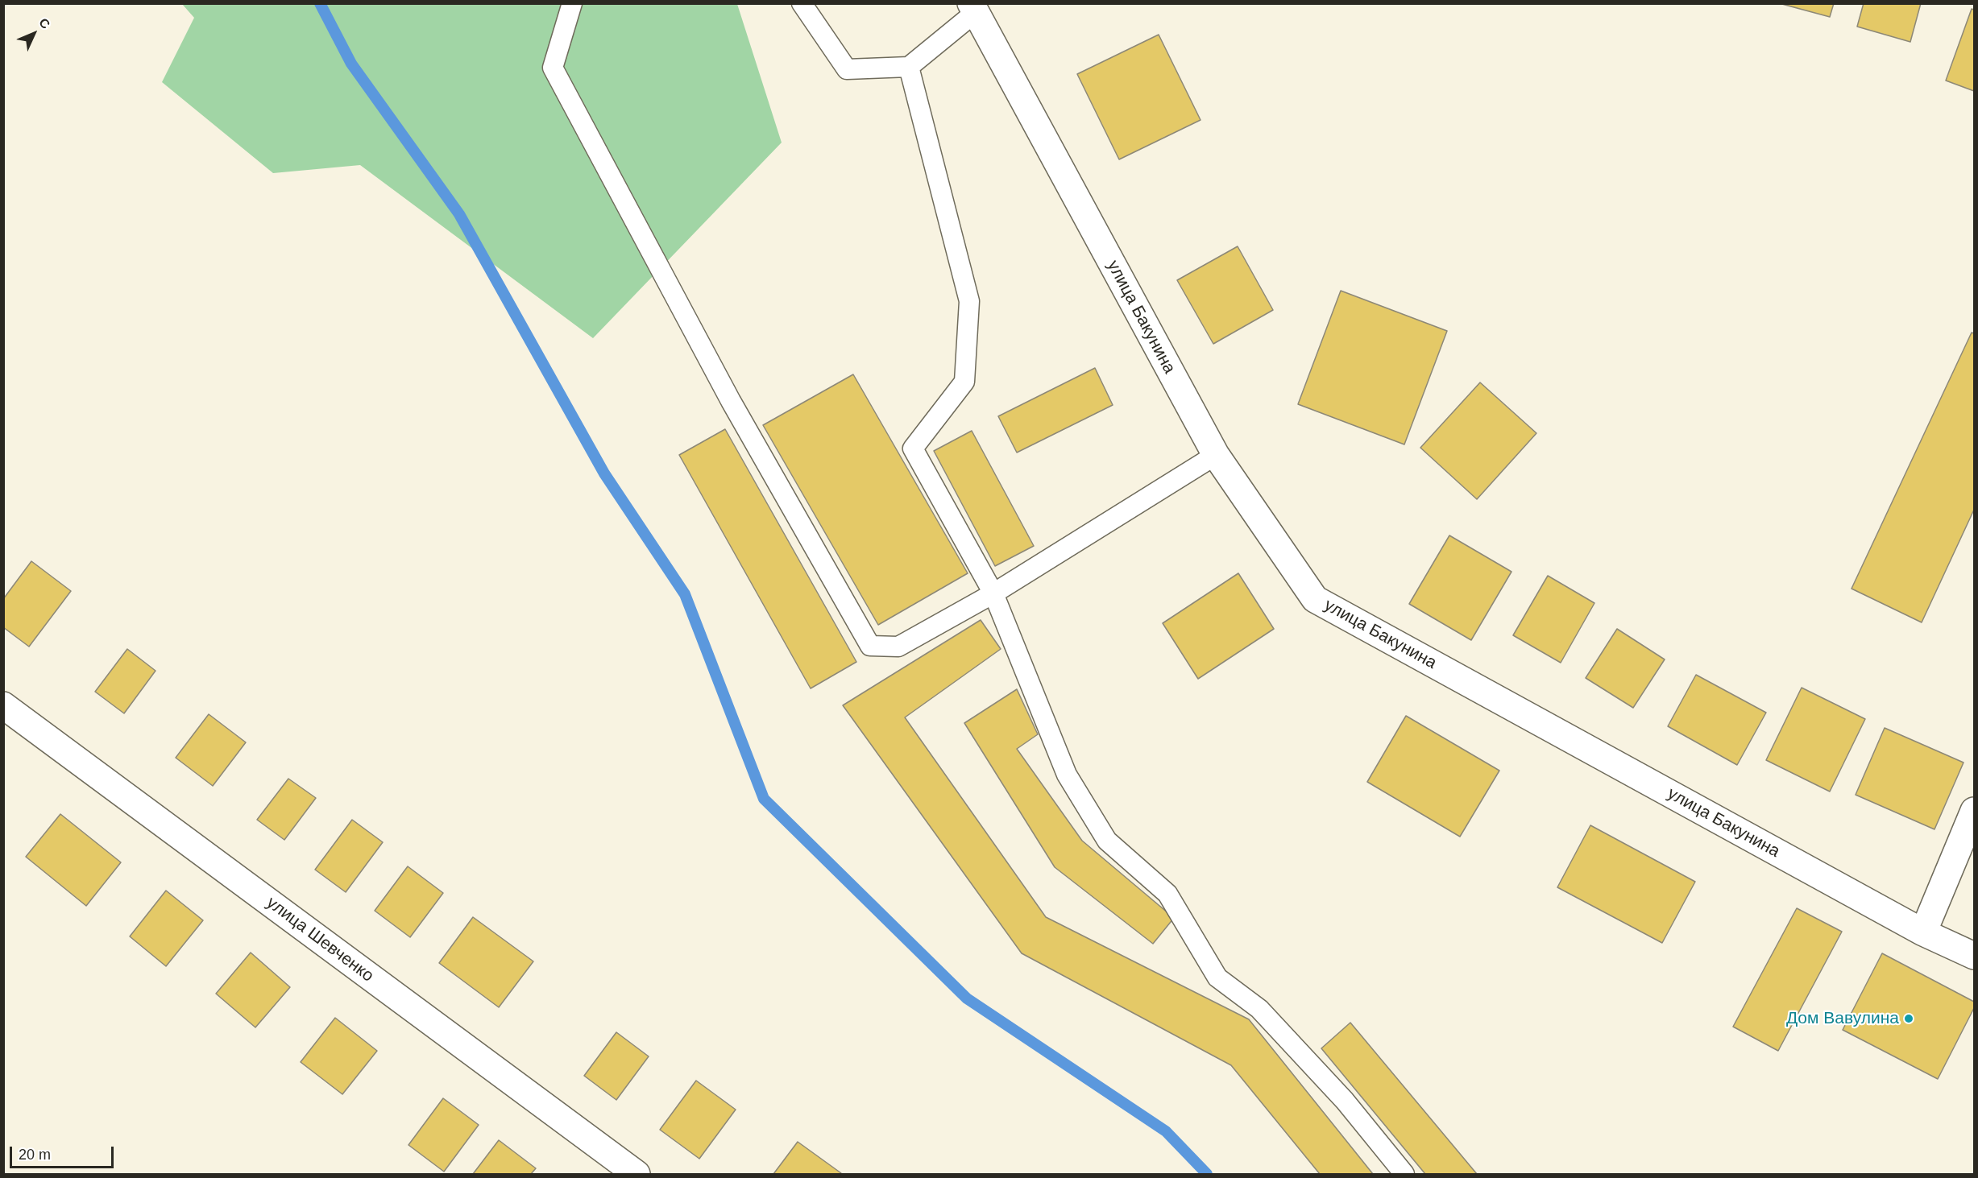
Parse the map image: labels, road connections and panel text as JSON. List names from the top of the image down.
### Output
{
  "streets": {
    "street": ["улица Бакунина", "улица Шевченко"]
  },
  "places": ["Дом Вавулина"],
  "scale_bar": "20 m",
  "north": "top right"
}
